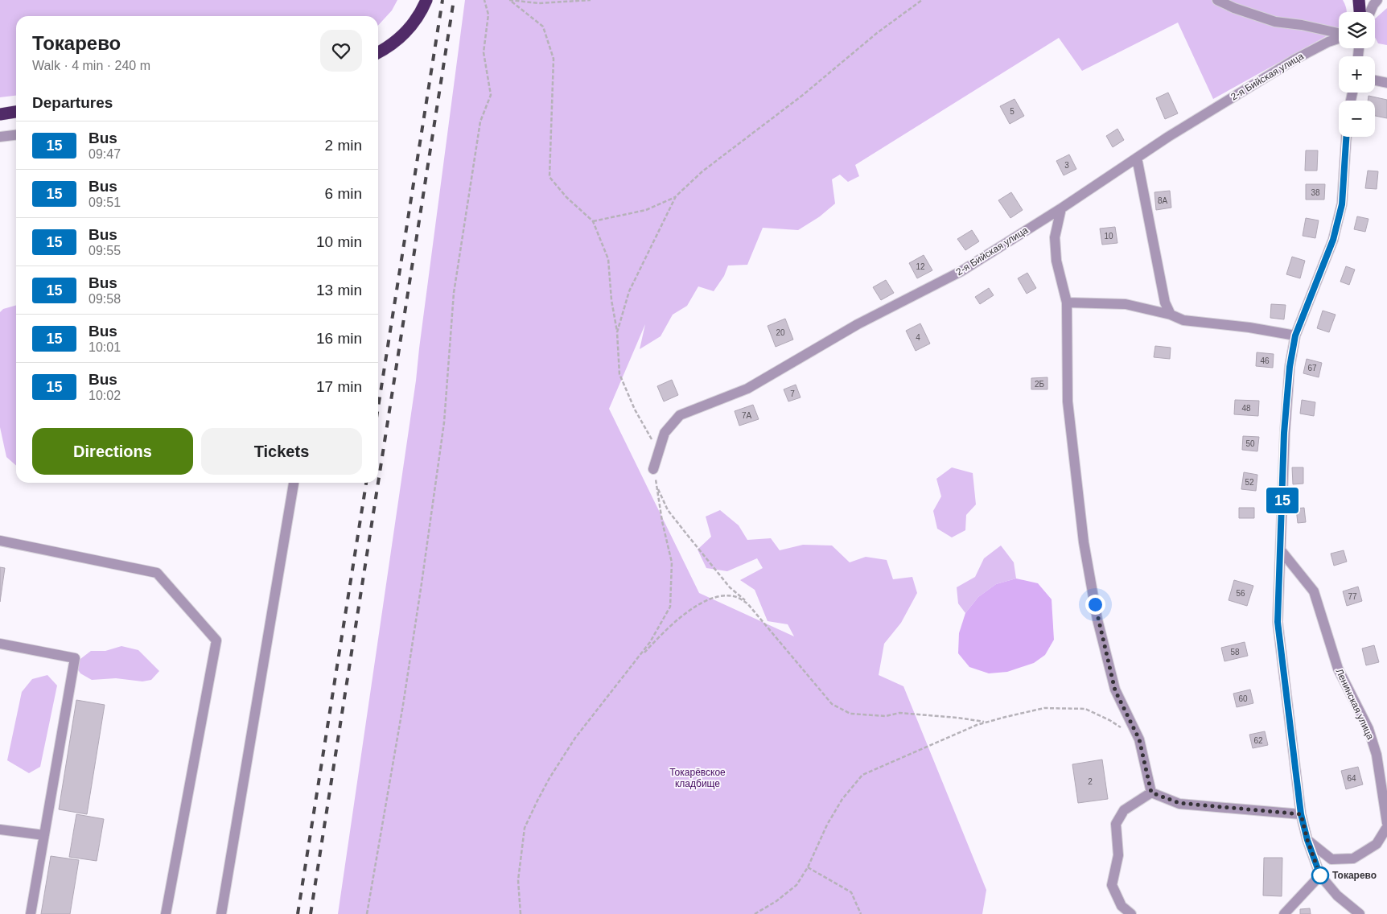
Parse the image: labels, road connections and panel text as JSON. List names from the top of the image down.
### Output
{
  "streets": {
    "street": ["2-я Бийская улица", "Ленинская улица"]
  },
  "parks": ["Токарёвское кладбище"],
  "places": ["Токарево"],
  "lines": ["bus line 15"],
  "house_numbers": [
    "5",
    "3",
    "38",
    "8А",
    "10",
    "12",
    "20",
    "4",
    "46",
    "67",
    "2Б",
    "7",
    "48",
    "7А",
    "50",
    "52",
    "56",
    "77",
    "58",
    "60",
    "62",
    "64",
    "2"
  ],
  "page": {
    "on_map": "15",
    "map_buttons": ["+", "−"],
    "heading": [
      ["Токарево", "Walk · 4 min · 240 m"],
      "Departures"
    ],
    "list": [
      {
        "mark": "15",
        "name": "Bus",
        "note": "09:47",
        "value": "2 min"
      },
      {
        "mark": "15",
        "name": "Bus",
        "note": "09:51",
        "value": "6 min"
      },
      {
        "mark": "15",
        "name": "Bus",
        "note": "09:55",
        "value": "10 min"
      },
      {
        "mark": "15",
        "name": "Bus",
        "note": "09:58",
        "value": "13 min"
      },
      {
        "mark": "15",
        "name": "Bus",
        "note": "10:01",
        "value": "16 min"
      },
      {
        "mark": "15",
        "name": "Bus",
        "note": "10:02",
        "value": "17 min"
      }
    ],
    "buttons": ["Directions", "Tickets"]
  }
}
